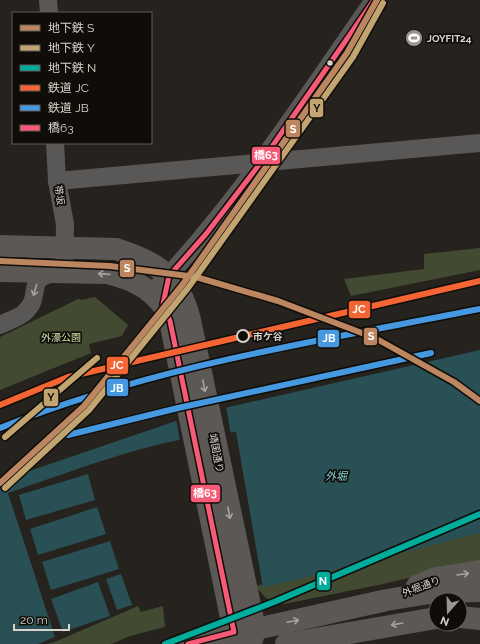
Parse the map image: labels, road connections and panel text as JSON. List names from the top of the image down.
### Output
{
  "streets": {
    "main road": ["靖国通り", "外堀通り"],
    "street": ["帯坂"]
  },
  "crossings": [
    ["帯坂", "靖国通り"]
  ],
  "water": ["外堀"],
  "parks": ["外濠公園"],
  "places": {
    "sports": ["JOYFIT24"],
    "other": ["市ケ谷"]
  },
  "lines": [
    "metro line S",
    "transit line 橋63",
    "metro line Y",
    "rail line JC",
    "rail line JB",
    "metro line N"
  ],
  "legend": [
    "地下鉄 S",
    "地下鉄 Y",
    "地下鉄 N",
    "鉄道 JC",
    "鉄道 JB",
    "橋63"
  ],
  "scale_bar": "20 m",
  "north": "bottom"
}
